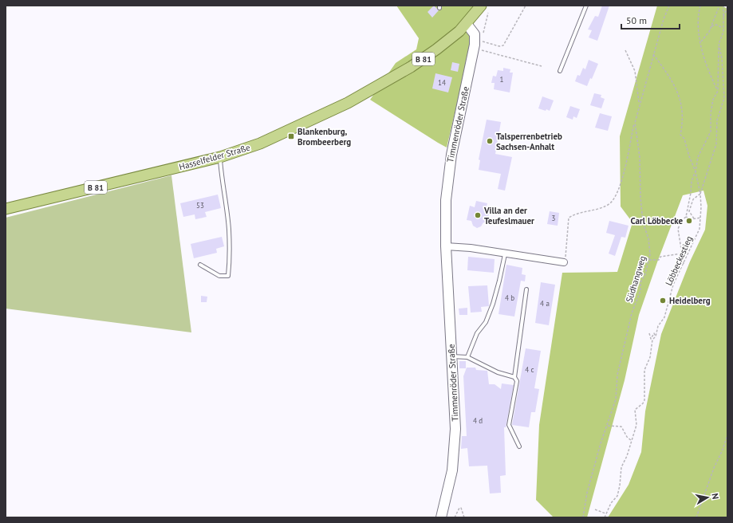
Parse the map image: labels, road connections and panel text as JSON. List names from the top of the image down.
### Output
{
  "streets": {
    "main road": ["B 81", "Timmenröder Straße", "Hasselfelder Straße"],
    "path": ["Löbbeckestieg", "Südhangweg"]
  },
  "crossings": [
    ["Timmenröder Straße", "Hasselfelder Straße"]
  ],
  "places": {
    "transit": ["Blankenburg, Brombeerberg"],
    "other": [
      "Talsperrenbetrieb Sachsen-Anhalt",
      "Villa an der Teufeslmauer",
      "Carl Löbbecke",
      "Heidelberg"
    ]
  },
  "house_numbers": [
    "1",
    "14",
    "53",
    "3",
    "4 b",
    "4 a",
    "4 c",
    "4 d"
  ],
  "scale_bar": "50 m",
  "north": "right"
}
